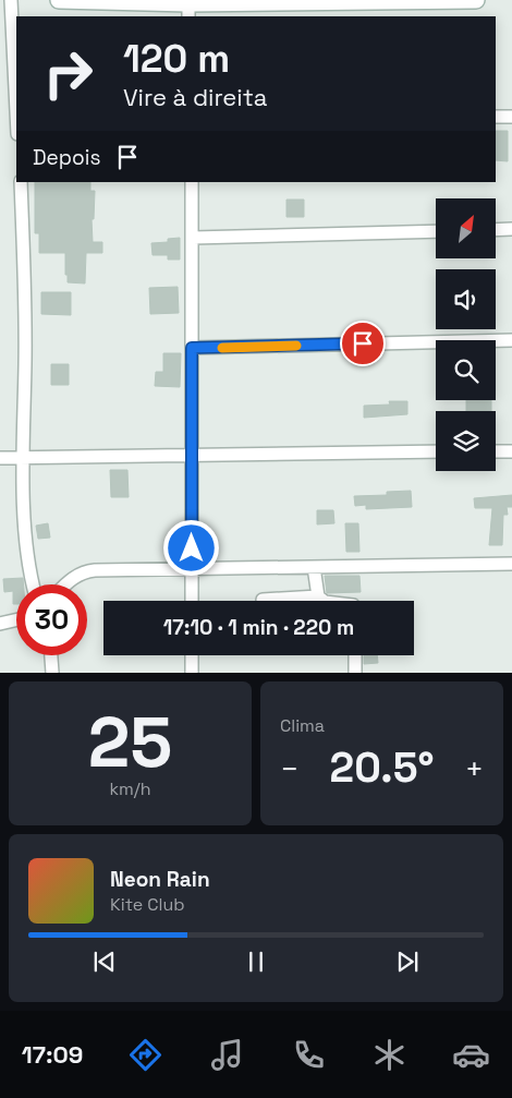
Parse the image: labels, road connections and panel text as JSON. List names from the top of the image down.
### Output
{
  "north": "top right",
  "page": {
    "turn": ["120 m", "Vire à direita"],
    "then": "Depois",
    "limit": "30",
    "trip": "17:10 · 1 min · 220 m",
    "tile": [
      ["25", "km/h"],
      "Clima"
    ],
    "heat": ["−", "20.5°", "+"],
    "song": ["Neon Rain", "Kite Club"],
    "tabs": "17:09"
  }
}
